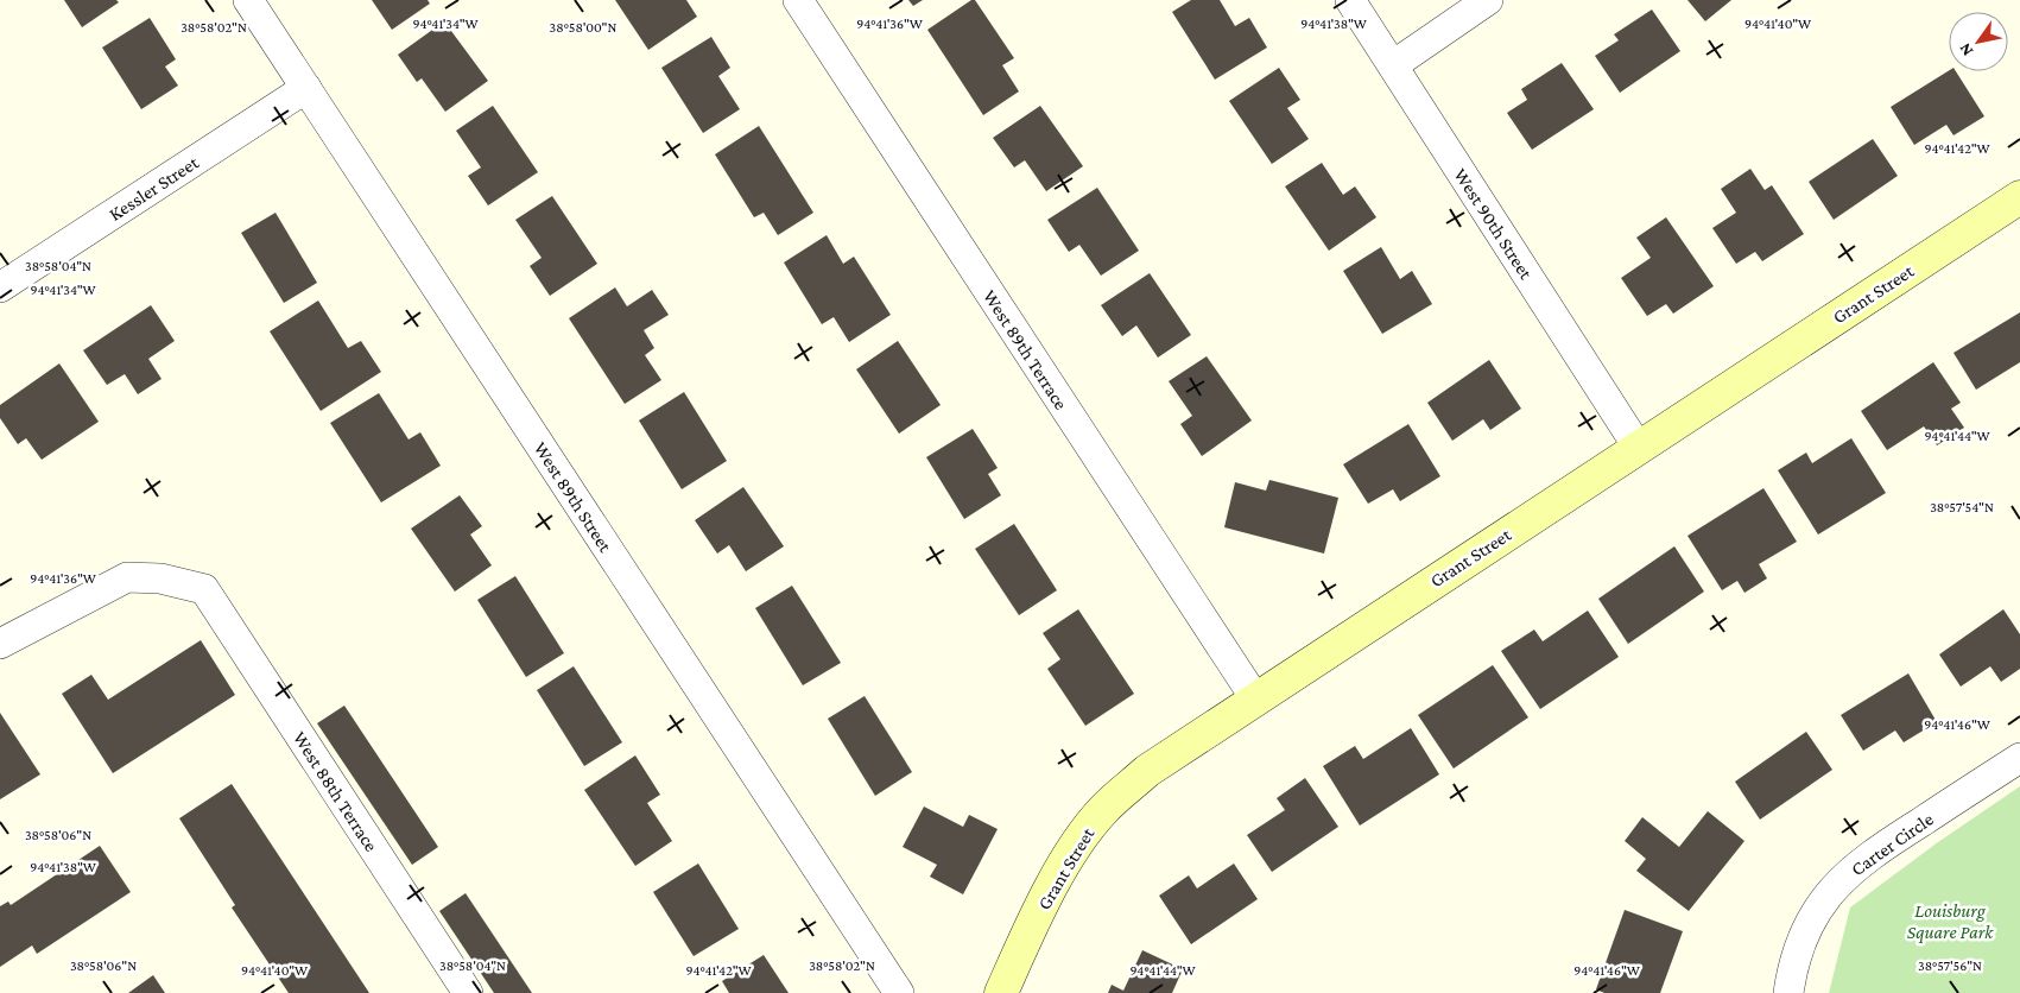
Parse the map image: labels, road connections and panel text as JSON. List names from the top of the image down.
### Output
{
  "streets": {
    "street": [
      "Kessler Street",
      "West 90th Street",
      "Grant Street",
      "West 89th Terrace",
      "West 89th Street",
      "West 88th Terrace",
      "Carter Circle"
    ]
  },
  "crossings": [
    ["Kessler Street", "West 89th Street"],
    ["West 90th Street", "Grant Street"],
    ["Grant Street", "West 89th Terrace"]
  ],
  "parks": ["Louisburg Square Park"],
  "north": "bottom left",
  "coordinates": [
    "94°41'34\"W",
    "94°41'36\"W",
    "94°41'38\"W",
    "94°41'40\"W",
    "38°58'02\"N",
    "38°58'00\"N",
    "94°41'42\"W",
    "38°58'04\"N",
    "94°41'44\"W",
    "38°57'54\"N",
    "94°41'46\"W",
    "38°58'06\"N",
    "38°57'56\"N"
  ]
}
